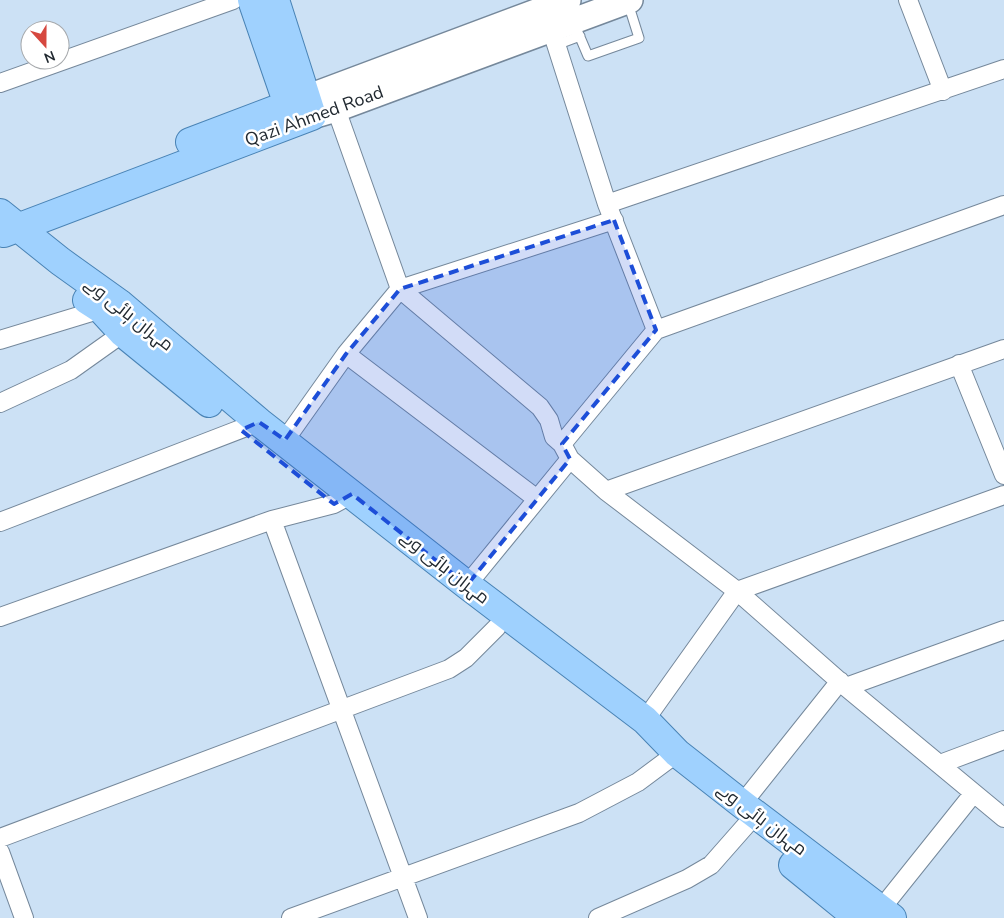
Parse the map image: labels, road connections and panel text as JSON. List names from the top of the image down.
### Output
{
  "streets": {
    "main road": ["Qazi Ahmed Road", "مہران ہائی وے"]
  },
  "crossings": [
    ["Qazi Ahmed Road", "مہران ہائی وے"]
  ],
  "north": "bottom"
}
